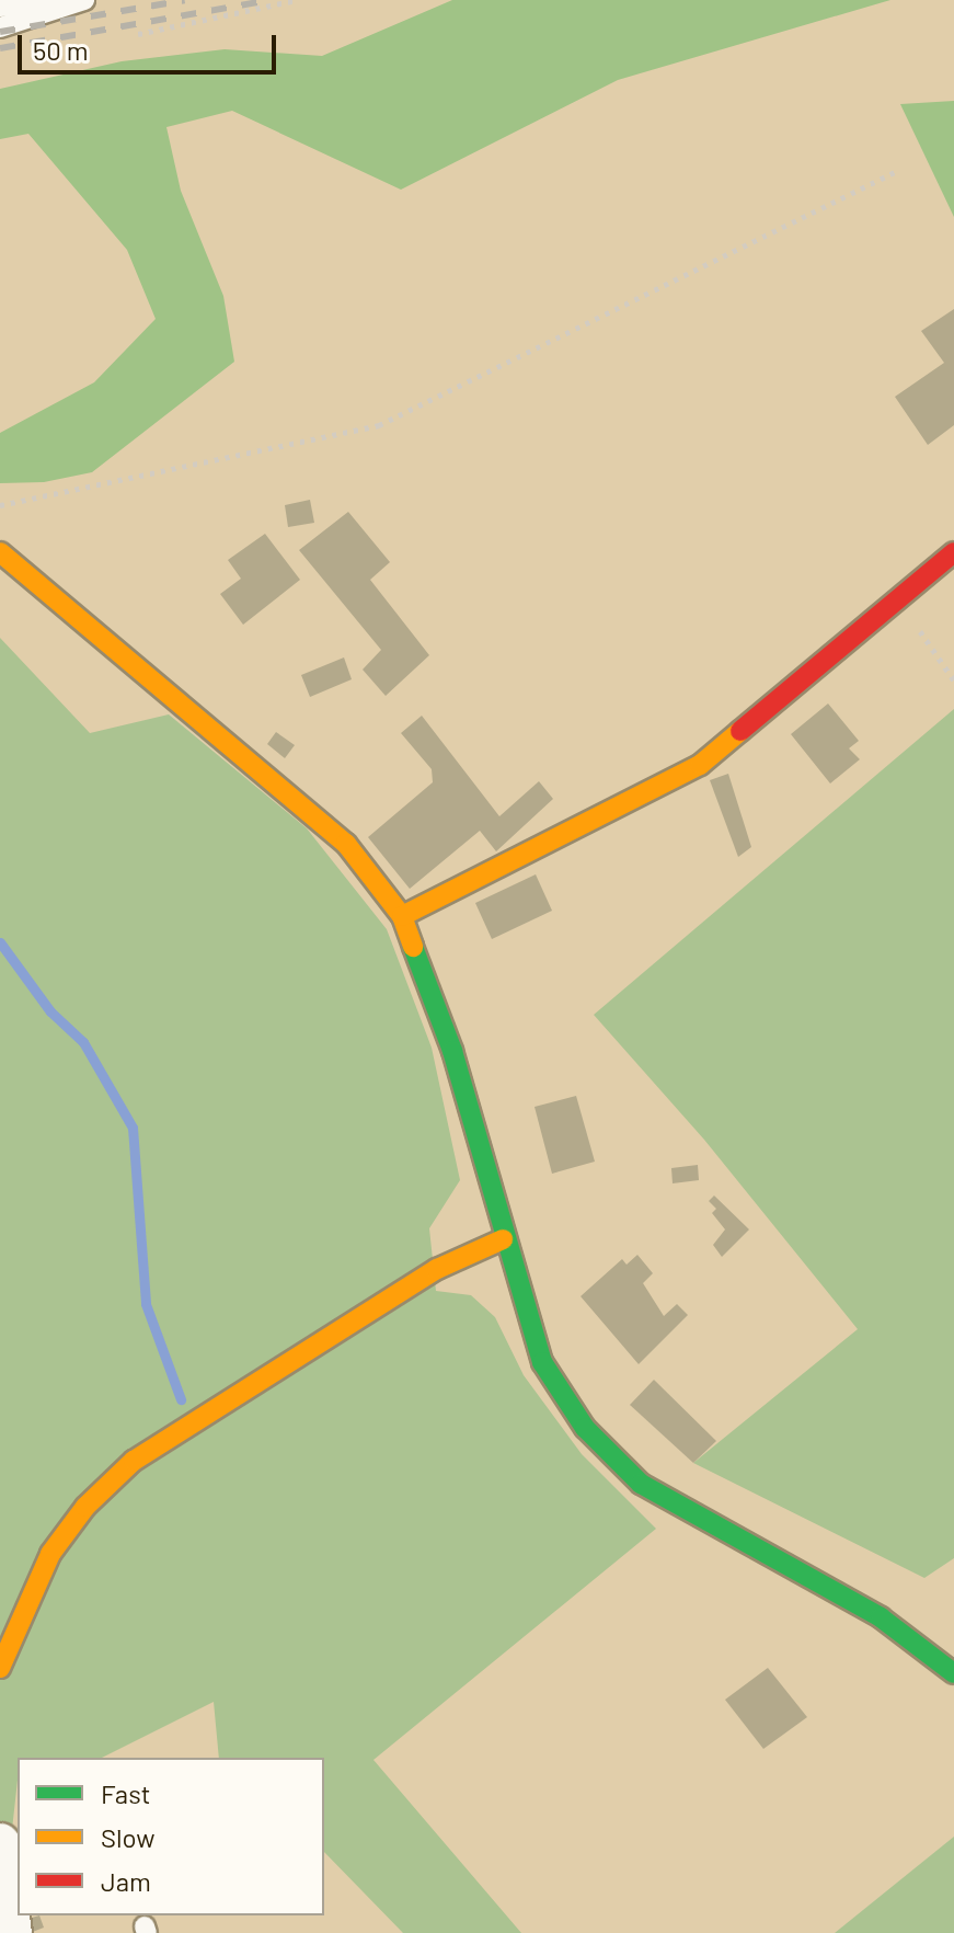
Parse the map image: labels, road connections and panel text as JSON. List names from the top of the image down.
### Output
{
  "legend": ["Fast", "Slow", "Jam"],
  "scale_bar": "50 m"
}
